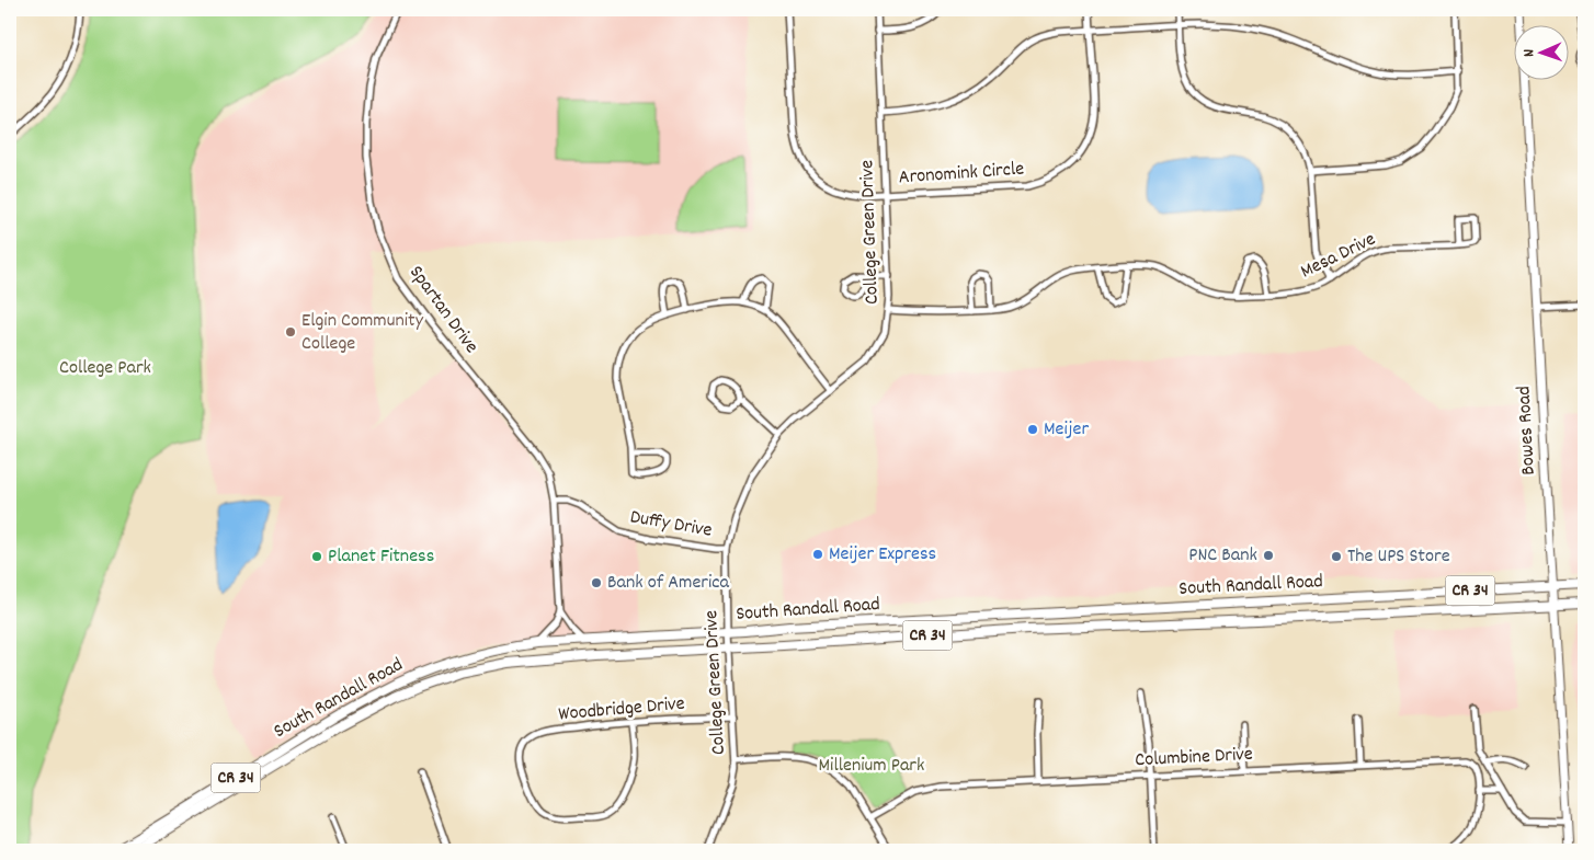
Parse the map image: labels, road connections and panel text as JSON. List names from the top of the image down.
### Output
{
  "streets": {
    "main road": ["Bowes Road", "South Randall Road", "CR 34"],
    "street": [
      "Aronomink Circle",
      "College Green Drive",
      "Mesa Drive",
      "Spartan Drive",
      "Duffy Drive",
      "Woodbridge Drive",
      "Columbine Drive"
    ]
  },
  "crossings": [
    ["Aronomink Circle", "College Green Drive"],
    ["College Green Drive", "Mesa Drive"],
    ["College Green Drive", "Duffy Drive"],
    ["College Green Drive", "South Randall Road"],
    ["College Green Drive", "Woodbridge Drive"],
    ["Spartan Drive", "Duffy Drive"],
    ["Bowes Road", "South Randall Road"],
    ["Bowes Road", "CR 34"],
    ["South Randall Road", "CR 34"]
  ],
  "parks": ["College Park", "Millenium Park"],
  "places": [
    "Elgin Community College",
    "Meijer",
    "Meijer Express",
    "PNC Bank",
    "Planet Fitness",
    "The UPS Store",
    "Bank of America"
  ],
  "north": "left"
}
